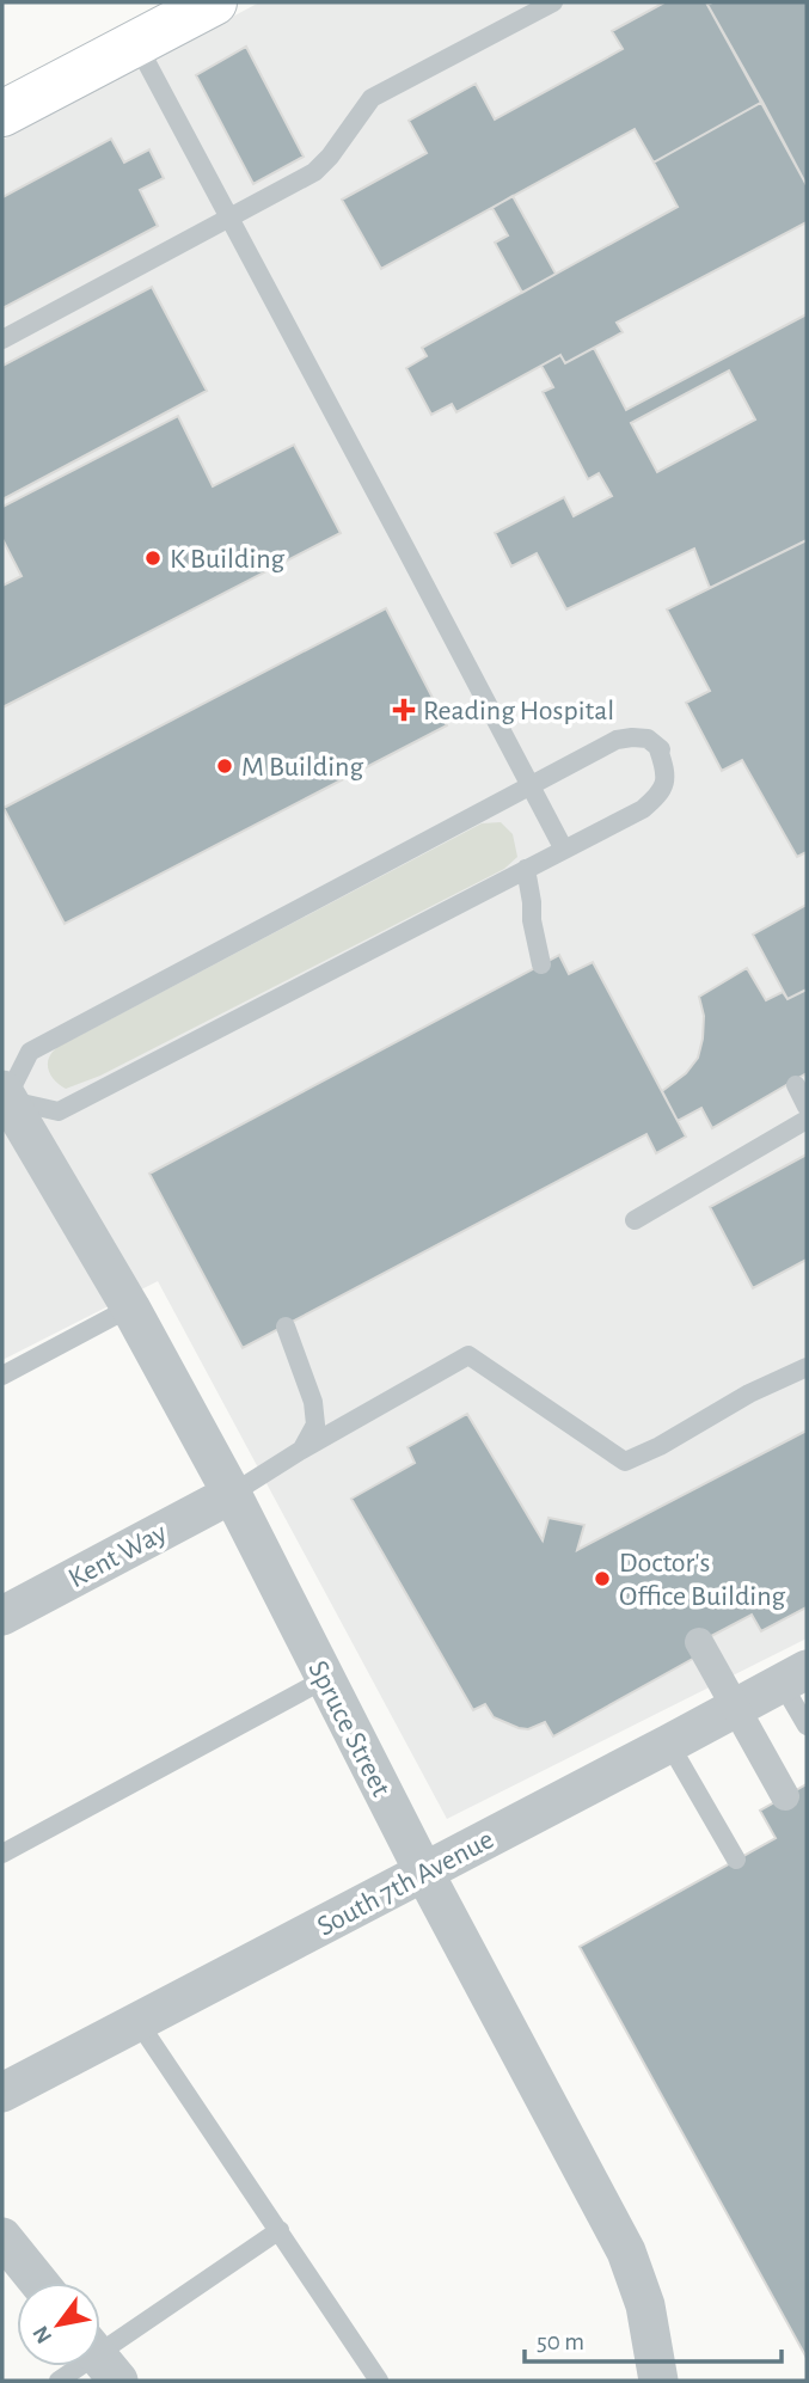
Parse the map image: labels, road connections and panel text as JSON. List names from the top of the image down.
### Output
{
  "streets": {
    "street": ["Kent Way", "Spruce Street", "South 7th Avenue"]
  },
  "crossings": [
    ["Kent Way", "Spruce Street"],
    ["Spruce Street", "South 7th Avenue"]
  ],
  "places": {
    "other": ["K Building", "M Building", "Doctor's Office Building"],
    "health": ["Reading Hospital"]
  },
  "scale_bar": "50 m",
  "north": "bottom left"
}
